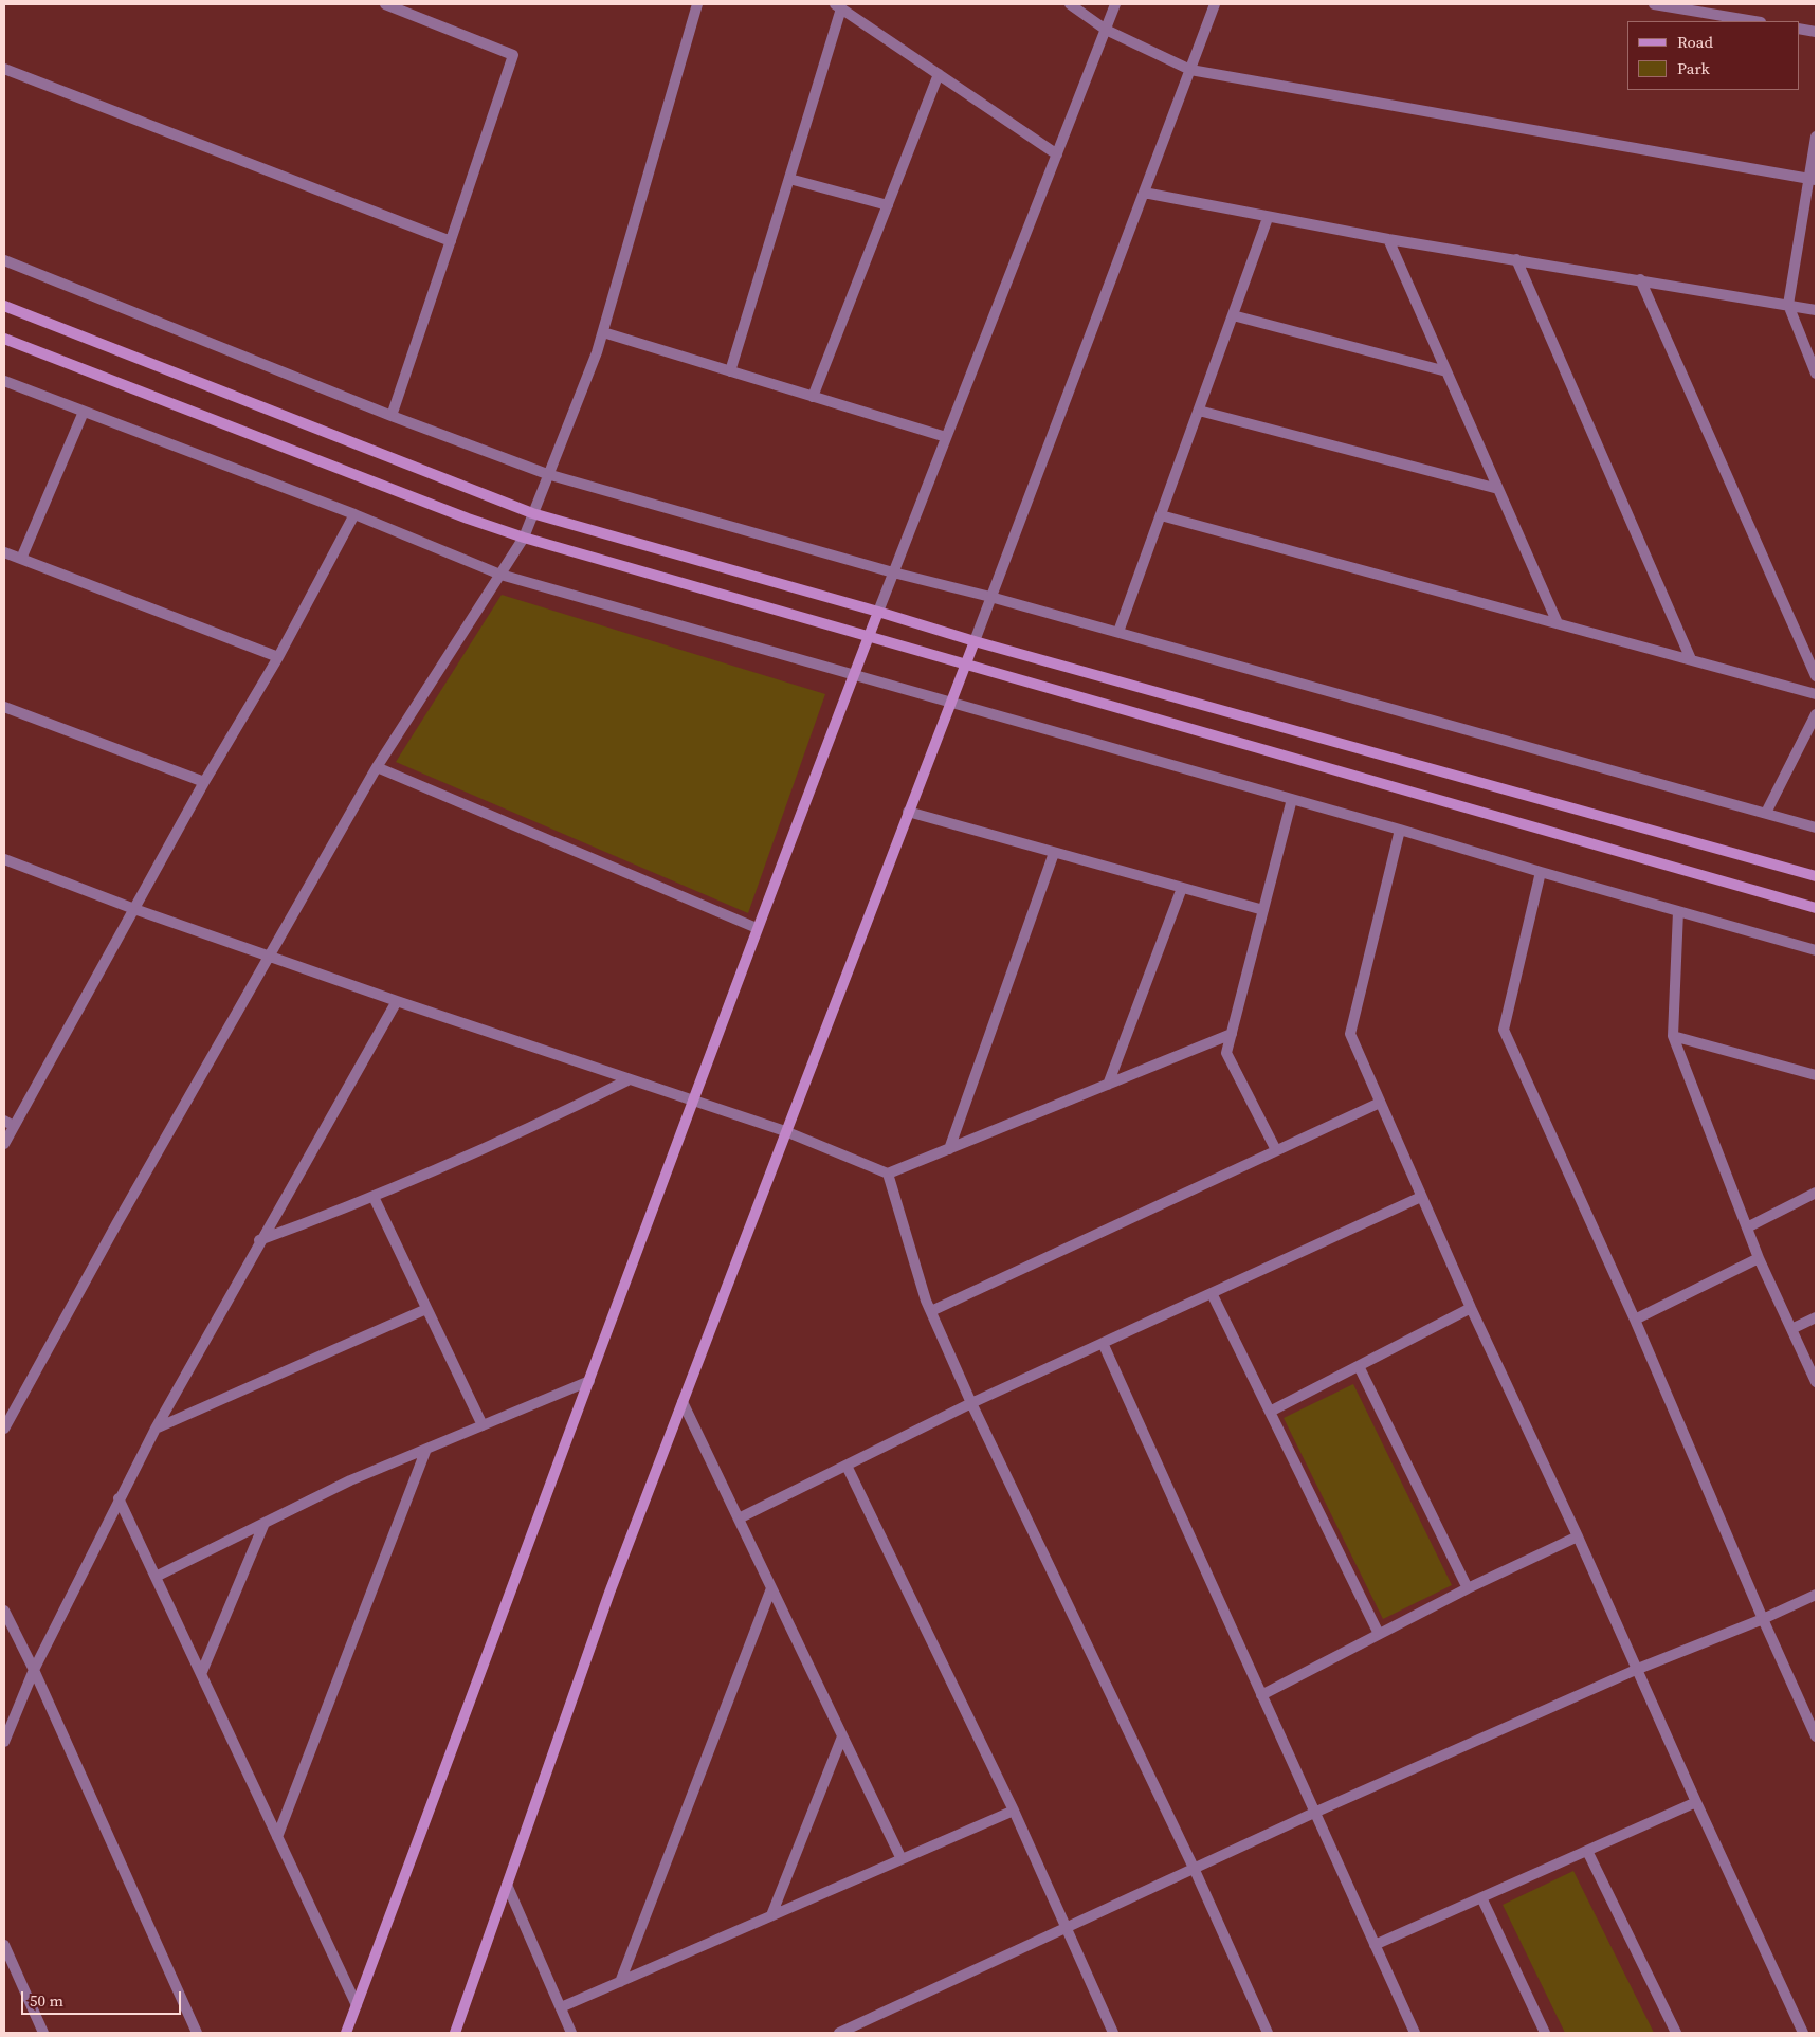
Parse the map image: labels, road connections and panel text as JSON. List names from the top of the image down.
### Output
{
  "legend": ["Road", "Park"],
  "scale_bar": "50 m"
}
